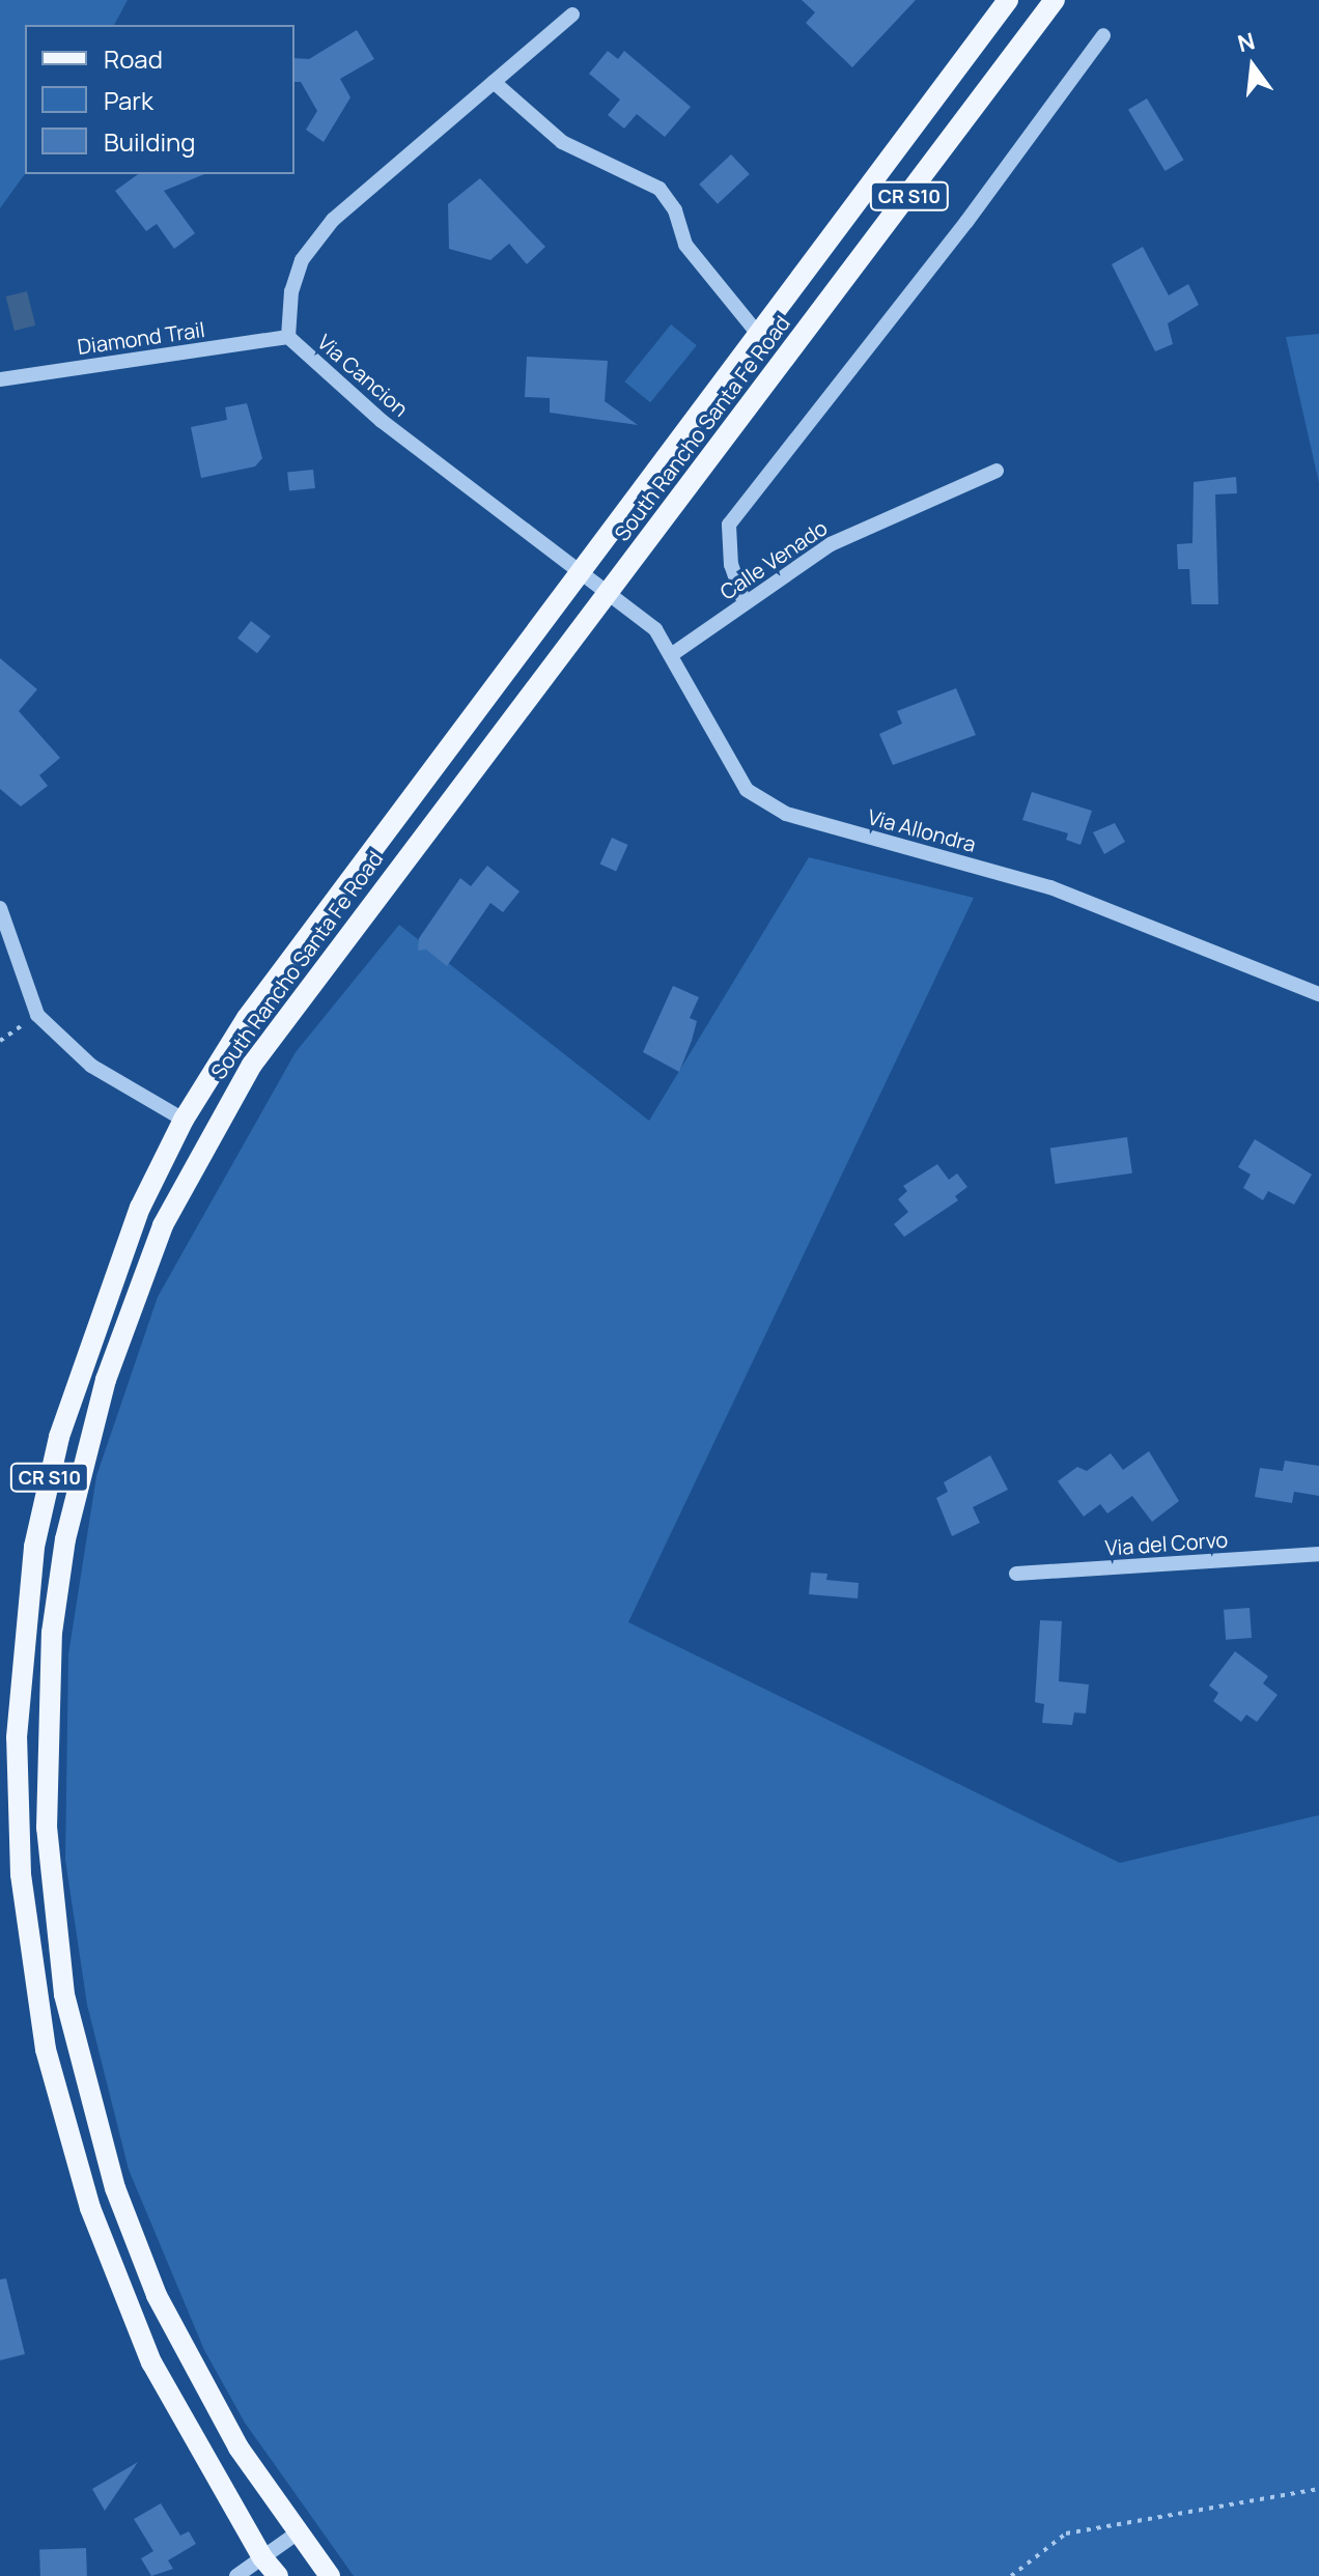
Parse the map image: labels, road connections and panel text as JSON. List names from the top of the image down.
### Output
{
  "streets": {
    "main road": ["CR S10", "South Rancho Santa Fe Road"],
    "street": [
      "Diamond Trail",
      "Via Cancion",
      "Calle Venado",
      "Via Allondra",
      "Via del Corvo"
    ]
  },
  "crossings": [
    ["Diamond Trail", "Via Cancion"],
    ["Via Cancion", "South Rancho Santa Fe Road"],
    ["Via Cancion", "Via Allondra"],
    ["South Rancho Santa Fe Road", "Via Allondra"],
    ["Calle Venado", "Via Allondra"]
  ],
  "legend": ["Road", "Park", "Building"],
  "north": "top"
}
